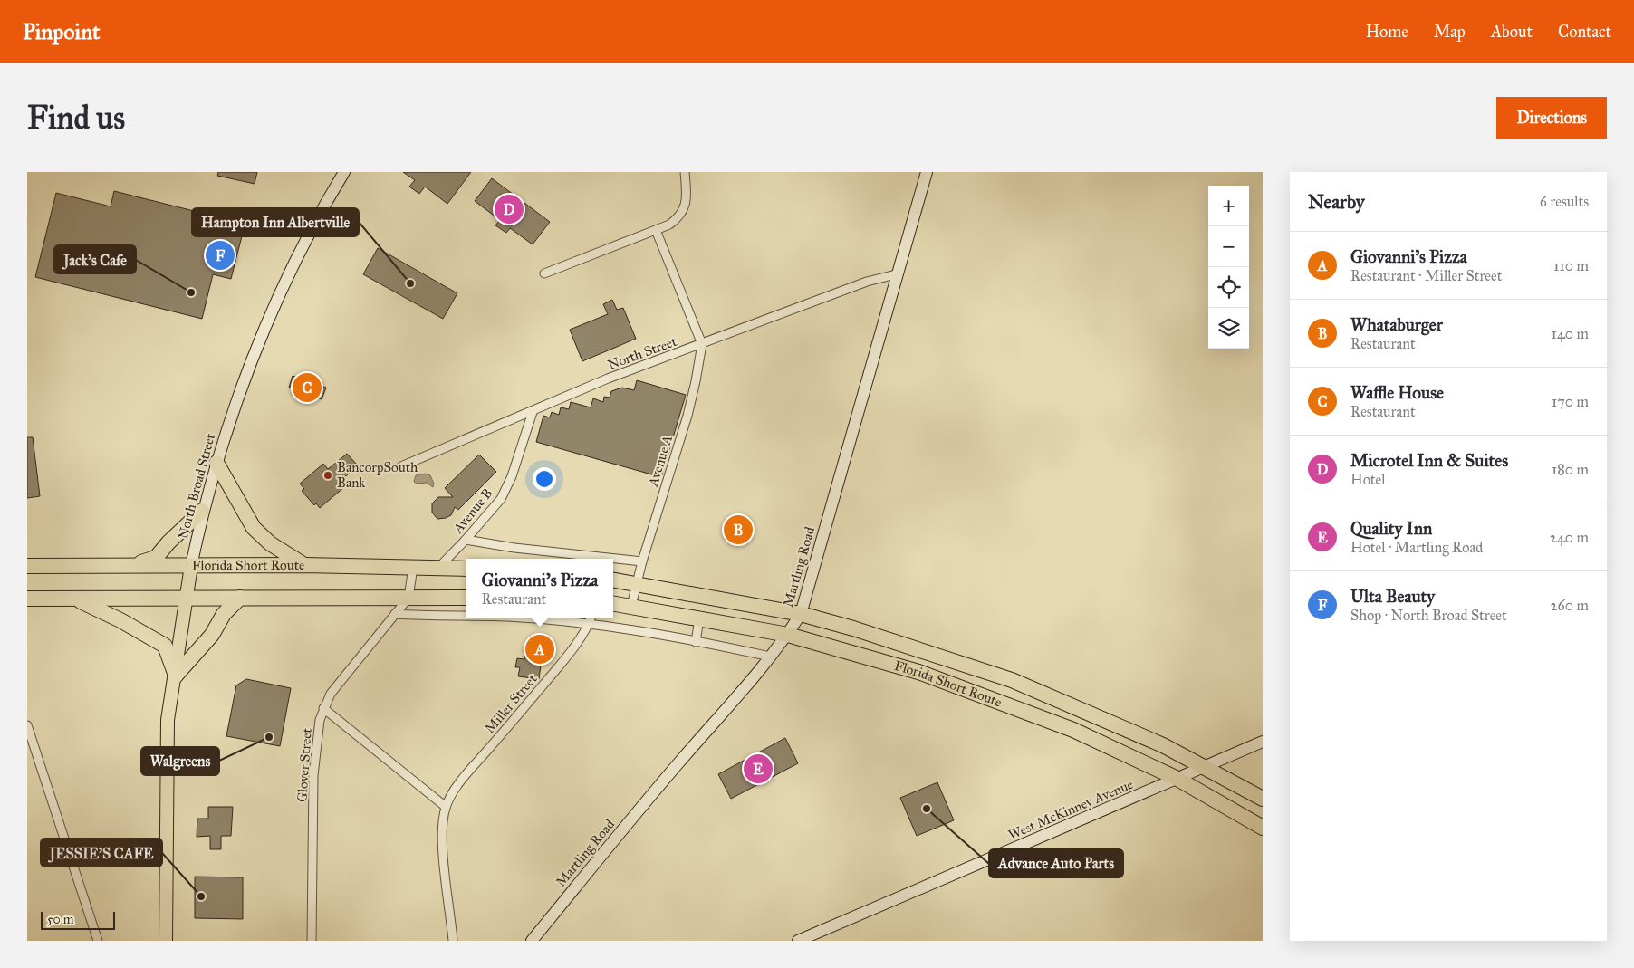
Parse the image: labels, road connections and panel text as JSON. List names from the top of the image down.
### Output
{
  "streets": {
    "highway": ["Florida Short Route"],
    "main road": ["North Broad Street"],
    "street": [
      "North Street",
      "Avenue A",
      "Avenue B",
      "Martling Road",
      "Miller Street",
      "Glover Street",
      "West McKinney Avenue"
    ]
  },
  "crossings": [
    ["North Street", "Avenue A"],
    ["North Street", "Avenue B"],
    ["North Street", "Martling Road"],
    ["Avenue A", "Florida Short Route"],
    ["North Broad Street", "Florida Short Route"],
    ["Avenue B", "Florida Short Route"],
    ["Florida Short Route", "Martling Road"],
    ["Florida Short Route", "West McKinney Avenue"]
  ],
  "places": [
    "Hampton Inn Albertville",
    "Jack's Cafe",
    "BancorpSouth Bank",
    "Walgreens",
    "Advance Auto Parts",
    "JESSIE'S CAFE"
  ],
  "scale_bar": "50 m",
  "page": {
    "header": "Pinpoint",
    "nav": [
      "Home",
      "Map",
      "About",
      "Contact"
    ],
    "buttons": "Directions",
    "title": "Find us",
    "heading": ["Nearby", "6 results"],
    "map_buttons": ["+", "−"],
    "pins": [
      "D",
      "F",
      "C",
      "B",
      "A",
      "E"
    ],
    "list": [
      {
        "mark": "A",
        "name": "Giovanni's Pizza",
        "note": "Restaurant · Miller Street",
        "value": "110 m"
      },
      {
        "mark": "B",
        "name": "Whataburger",
        "note": "Restaurant",
        "value": "140 m"
      },
      {
        "mark": "C",
        "name": "Waffle House",
        "note": "Restaurant",
        "value": "170 m"
      },
      {
        "mark": "D",
        "name": "Microtel Inn & Suites",
        "note": "Hotel",
        "value": "180 m"
      },
      {
        "mark": "E",
        "name": "Quality Inn",
        "note": "Hotel · Martling Road",
        "value": "240 m"
      },
      {
        "mark": "F",
        "name": "Ulta Beauty",
        "note": "Shop · North Broad Street",
        "value": "260 m"
      }
    ],
    "popup": ["Giovanni's Pizza", "Restaurant"],
    "scale": "50 m"
  }
}
